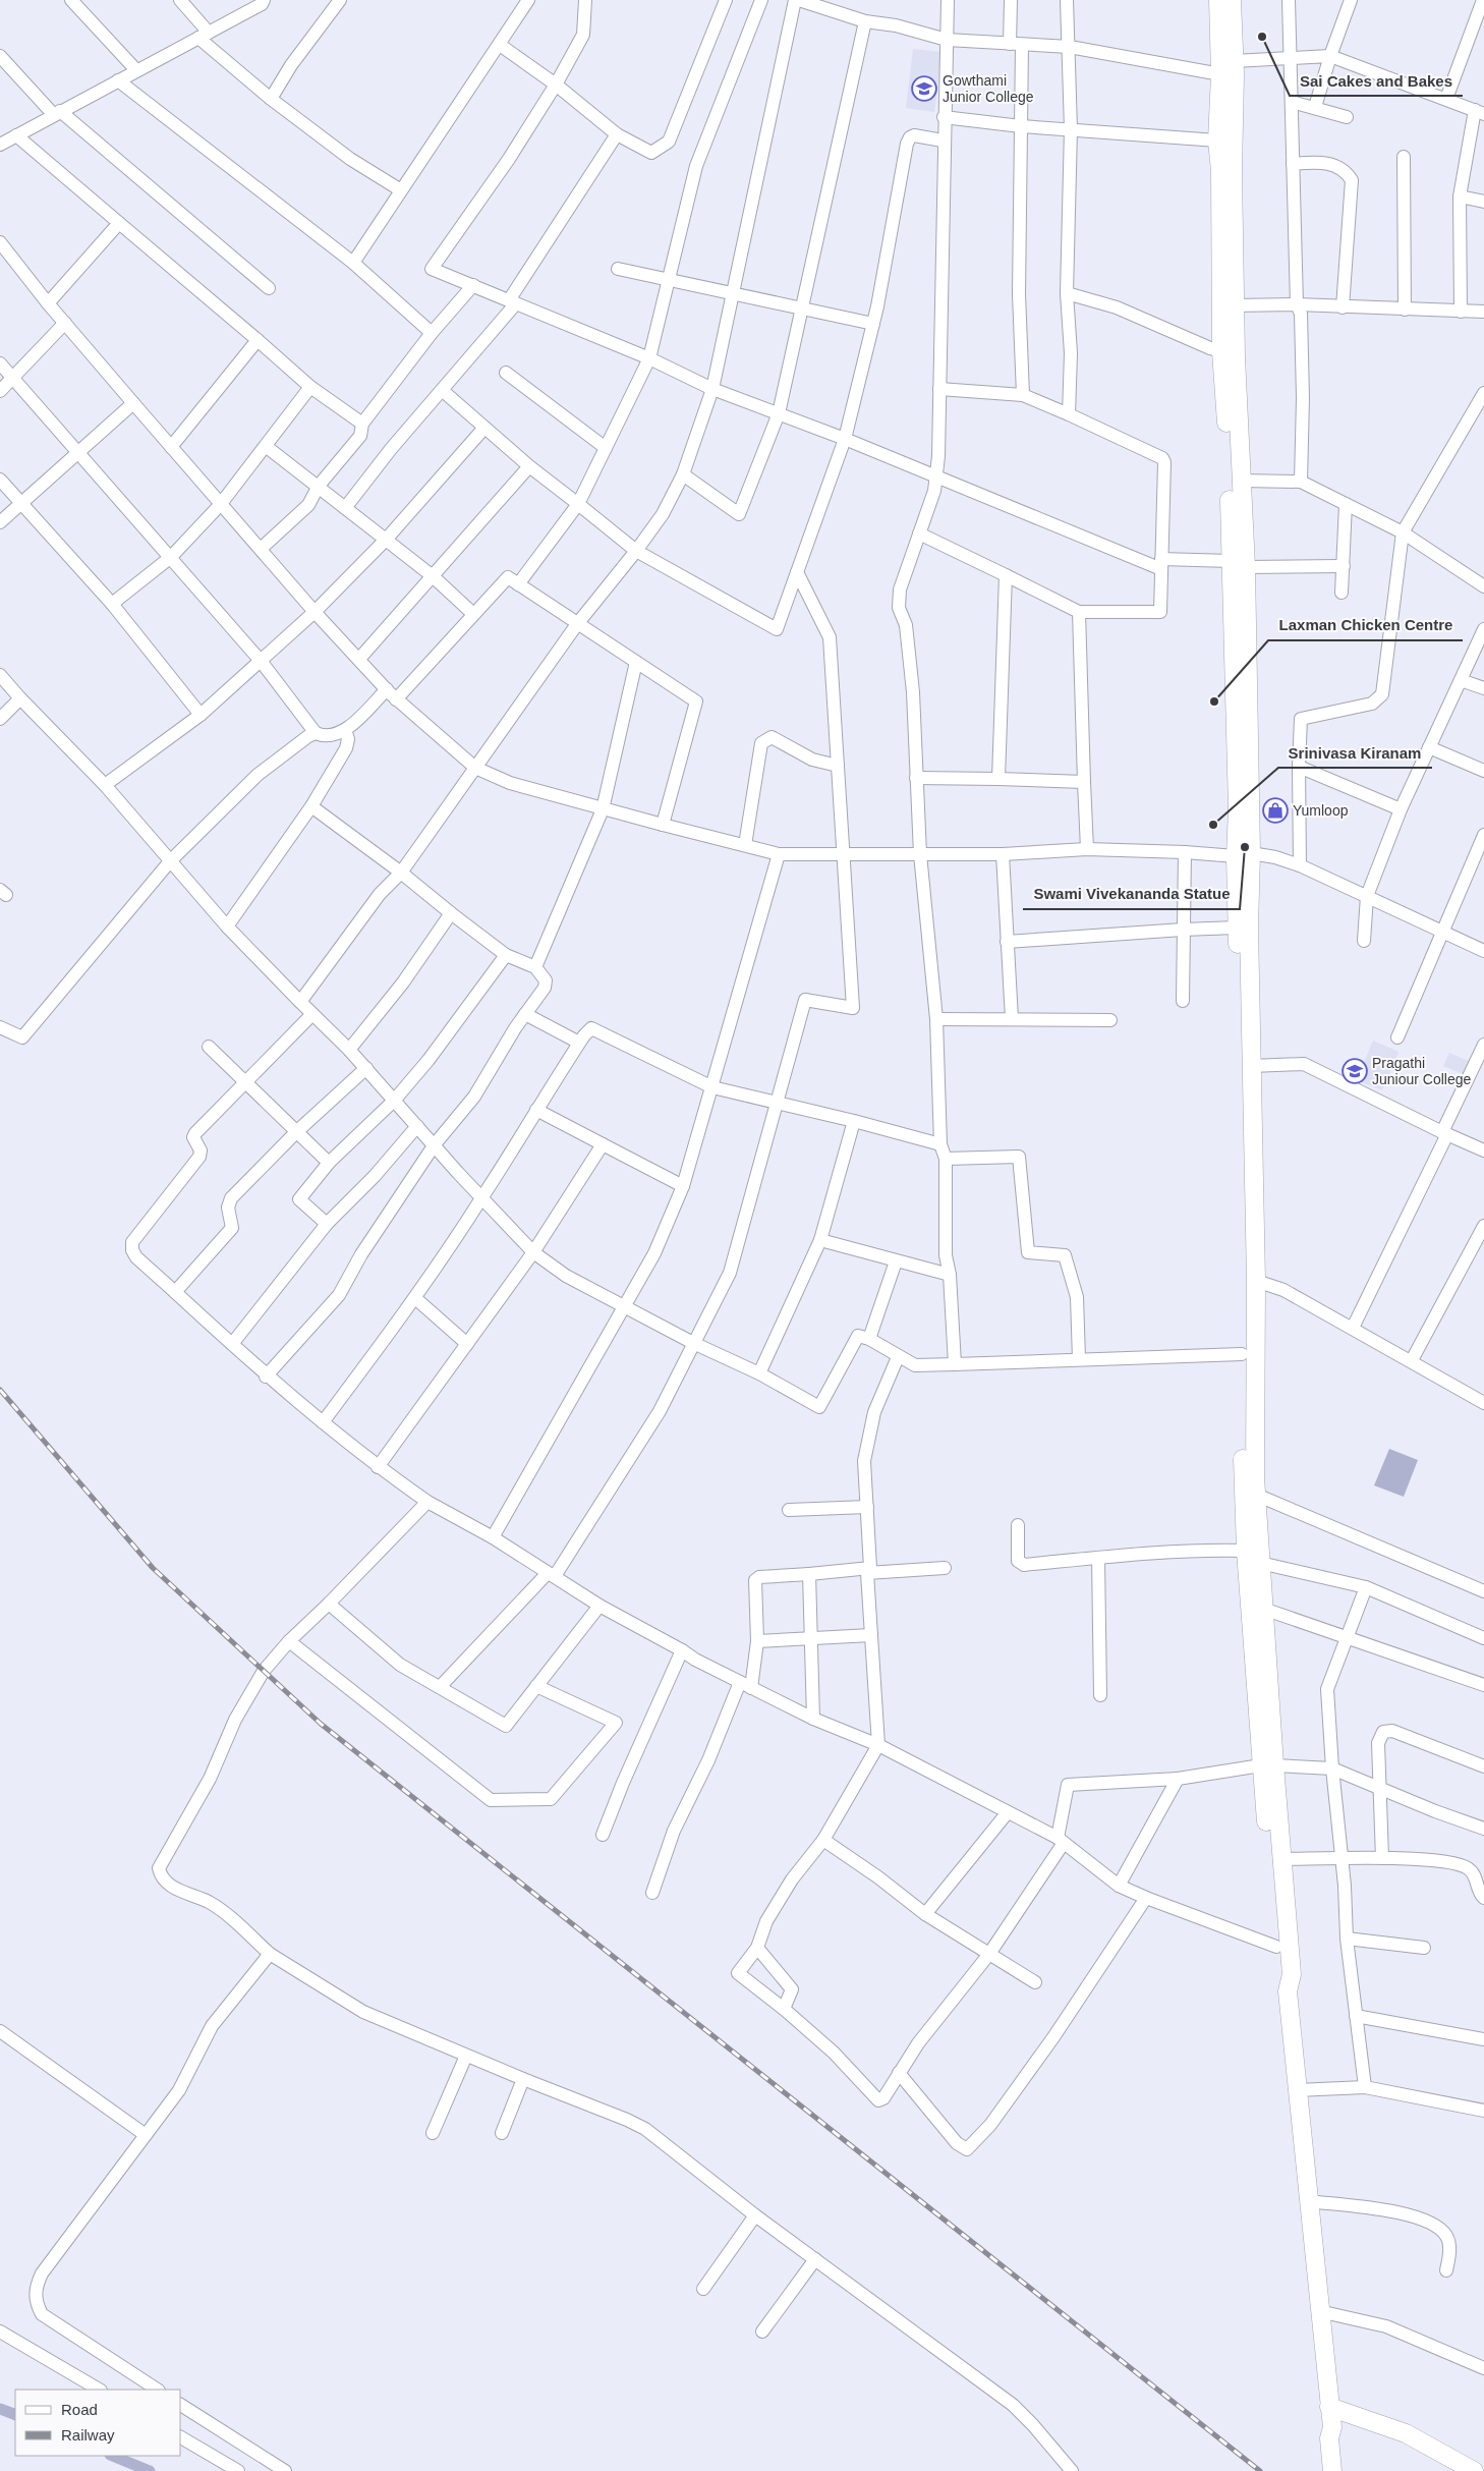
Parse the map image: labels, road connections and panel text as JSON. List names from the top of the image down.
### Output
{
  "places": {
    "other": [
      "Sai Cakes and Bakes",
      "Laxman Chicken Centre",
      "Srinivasa Kiranam",
      "Swami Vivekananda Statue"
    ],
    "school or university": ["Gowthami Junior College", "Pragathi Juniour College"],
    "shop": ["Yumloop"]
  },
  "legend": ["Road", "Railway"]
}
